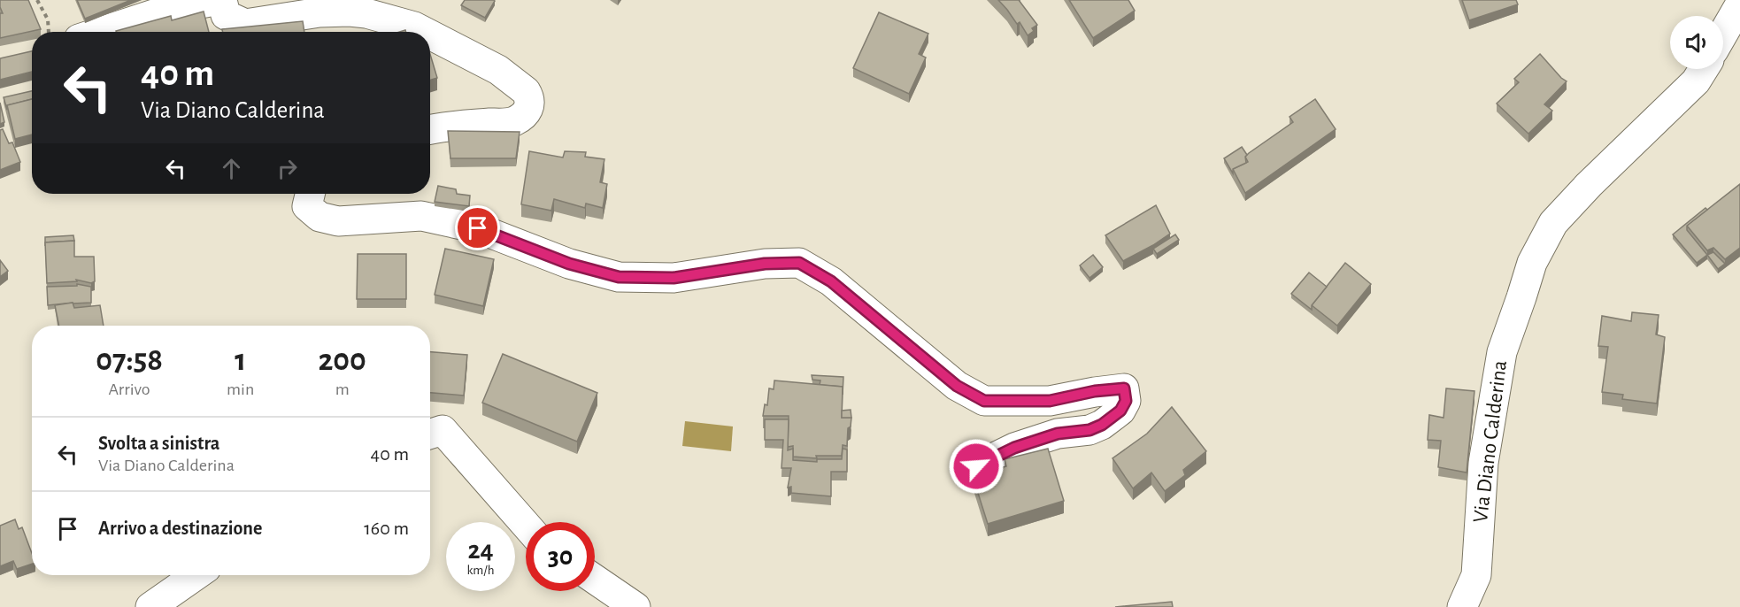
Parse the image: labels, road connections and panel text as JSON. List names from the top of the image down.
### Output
{
  "streets": {
    "street": ["Via Diano Calderina"]
  },
  "page": {
    "turn": ["40 m", "Via Diano Calderina"],
    "eta": [
      "07:58",
      "Arrivo",
      "1",
      "min",
      "200",
      "m"
    ],
    "list": [
      {
        "name": "Svolta a sinistra",
        "note": "Via Diano Calderina",
        "value": "40 m"
      },
      {
        "name": "Arrivo a destinazione",
        "value": "160 m"
      }
    ],
    "speed": "24 km/h",
    "limit": "30"
  }
}
